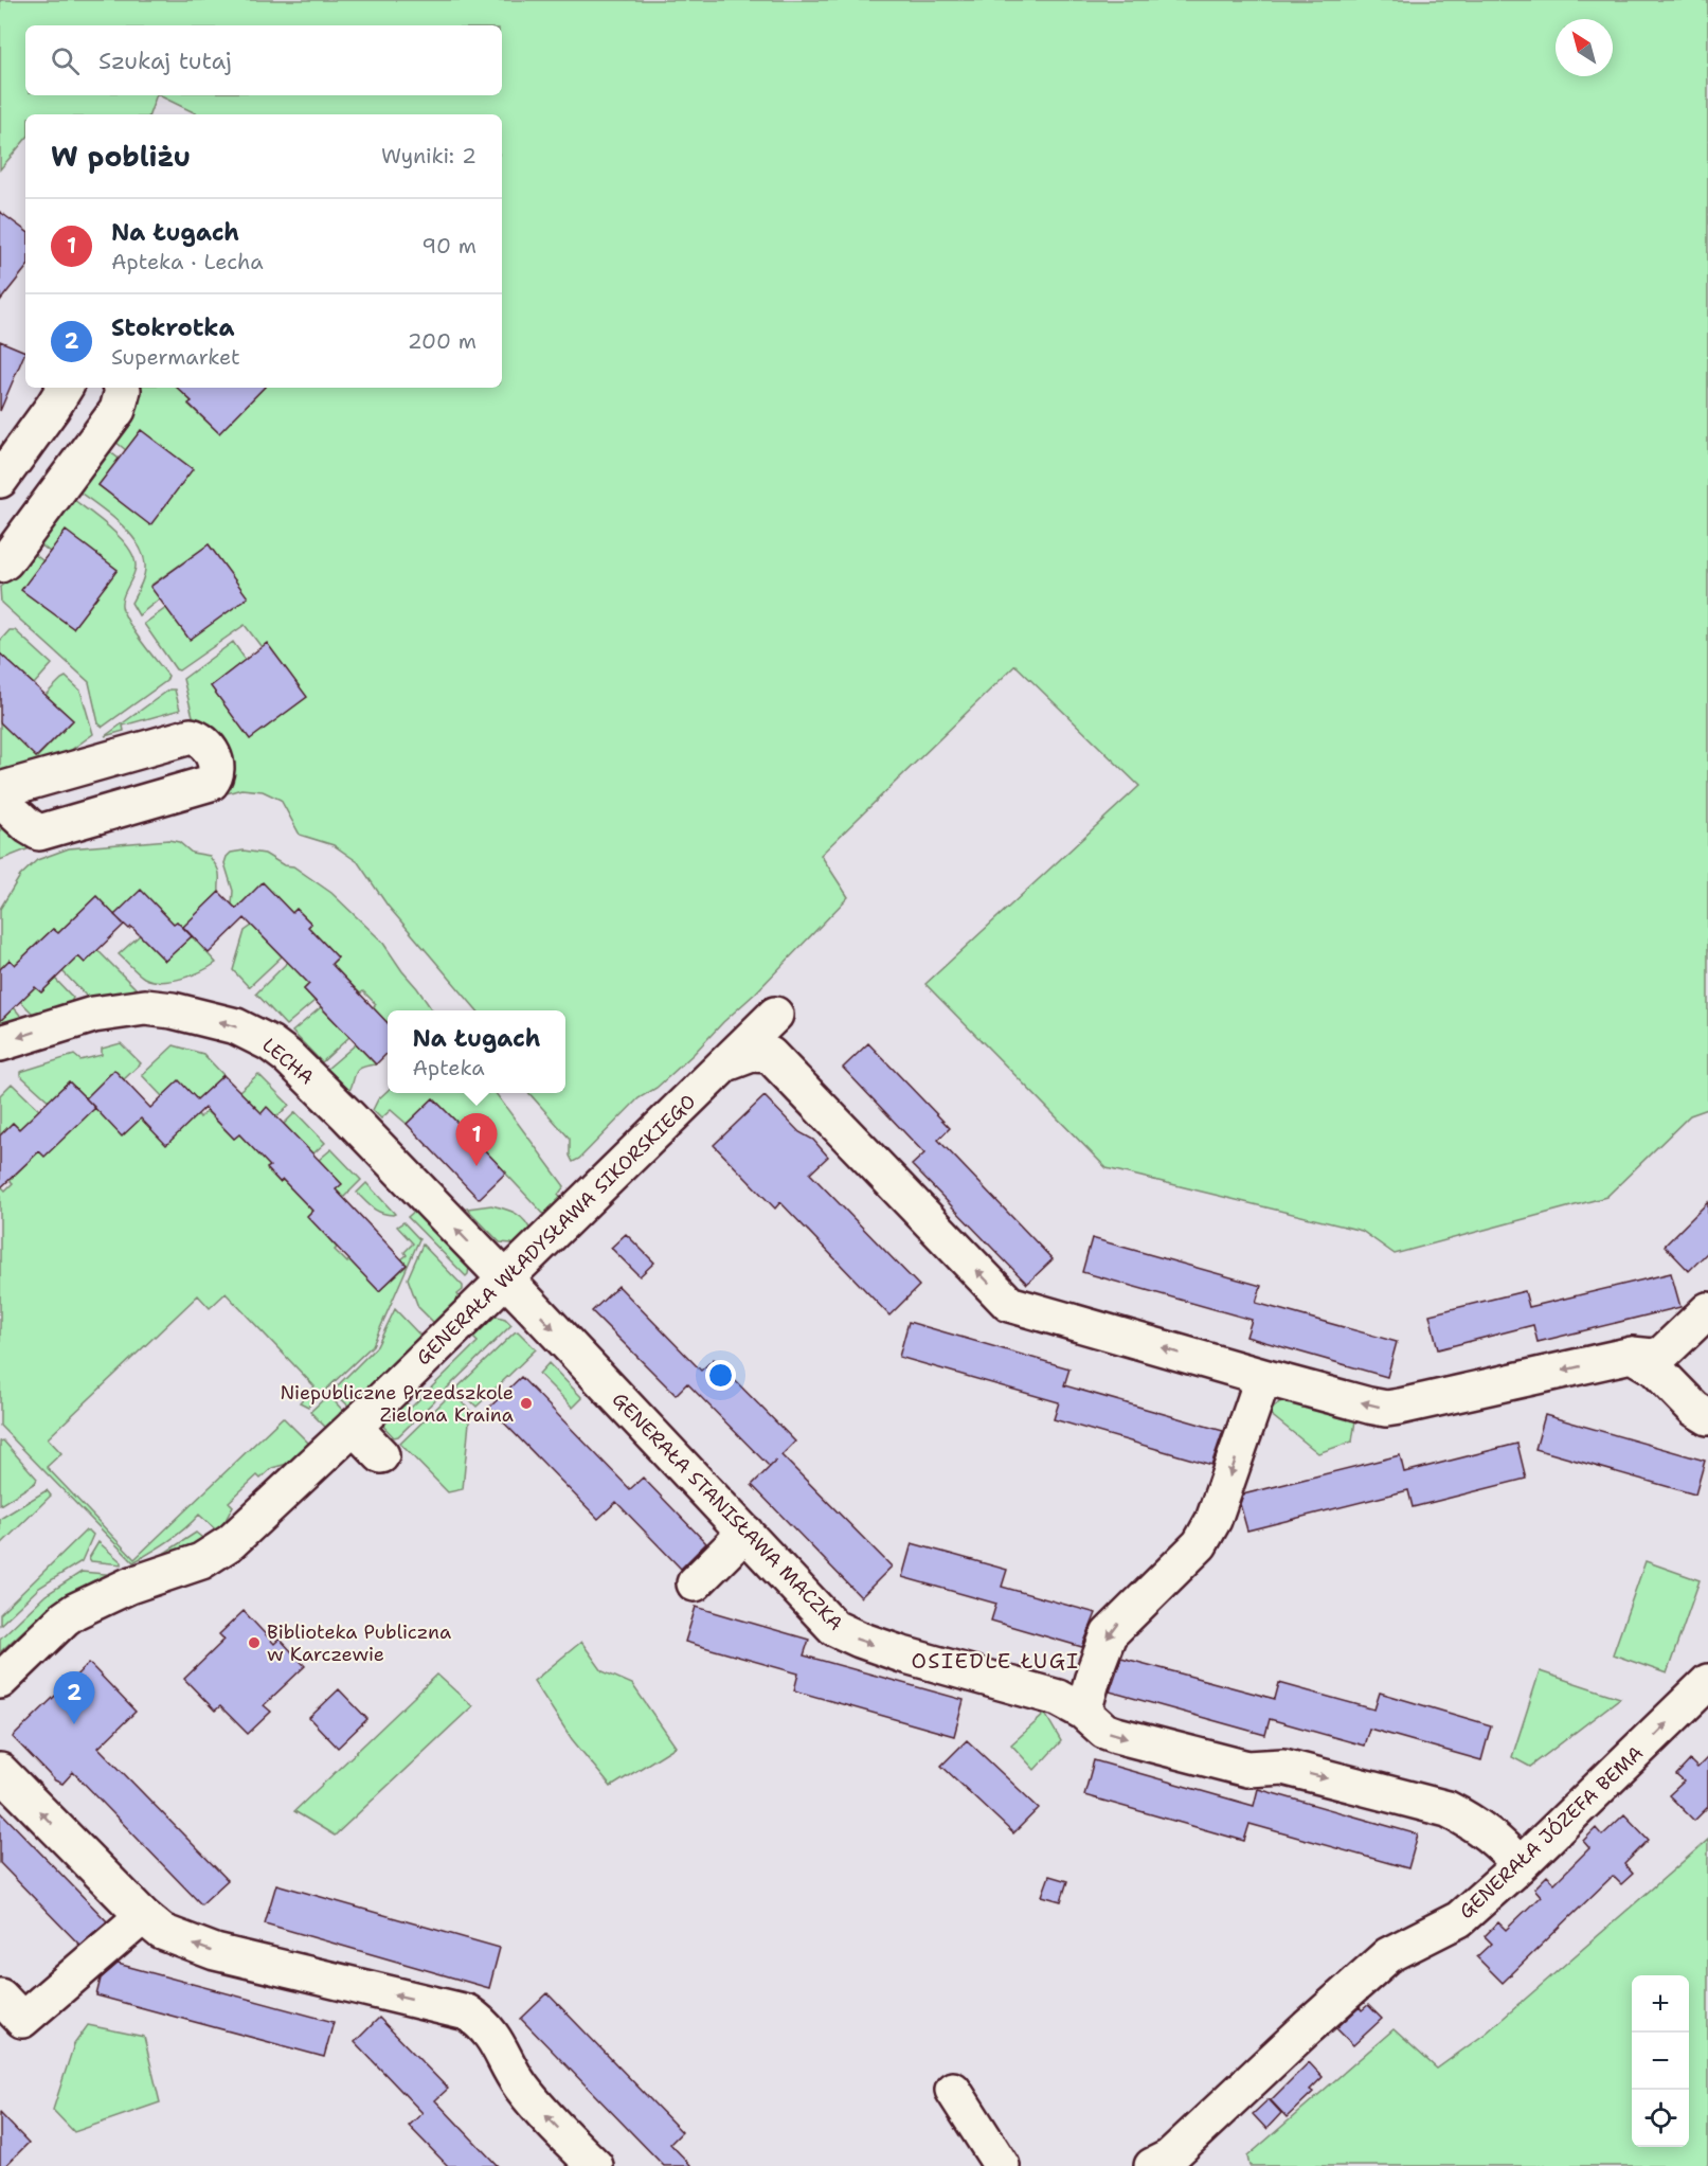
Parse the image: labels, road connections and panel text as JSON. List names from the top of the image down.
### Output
{
  "streets": {
    "street": [
      "LECHA",
      "GENERAŁA WŁADYSŁAWA SIKORSKIEGO",
      "GENERAŁA STANISŁAWA MACZKA",
      "GENERAŁA JÓZEFA BEMA"
    ]
  },
  "crossings": [
    ["LECHA", "GENERAŁA WŁADYSŁAWA SIKORSKIEGO"],
    ["LECHA", "GENERAŁA STANISŁAWA MACZKA"],
    ["GENERAŁA WŁADYSŁAWA SIKORSKIEGO", "GENERAŁA STANISŁAWA MACZKA"],
    ["GENERAŁA STANISŁAWA MACZKA", "GENERAŁA JÓZEFA BEMA"]
  ],
  "one_way": [
    "LECHA",
    "GENERAŁA WŁADYSŁAWA SIKORSKIEGO",
    "GENERAŁA STANISŁAWA MACZKA",
    "GENERAŁA JÓZEFA BEMA"
  ],
  "districts": ["OSIEDLE ŁUGI"],
  "places": ["Niepubliczne Przedszkole Zielona Kraina", "Biblioteka Publiczna w Karczewie"],
  "north": "top left",
  "page": {
    "search": "Szukaj tutaj",
    "heading": ["W pobliżu", "Wyniki: 2"],
    "list": [
      {
        "mark": "1",
        "name": "Na Ługach",
        "note": "Apteka · Lecha",
        "value": "90 m"
      },
      {
        "mark": "2",
        "name": "Stokrotka",
        "note": "Supermarket",
        "value": "200 m"
      }
    ],
    "popup": ["Na Ługach", "Apteka"],
    "pins": ["1", "2"],
    "map_buttons": ["+", "−"]
  }
}
